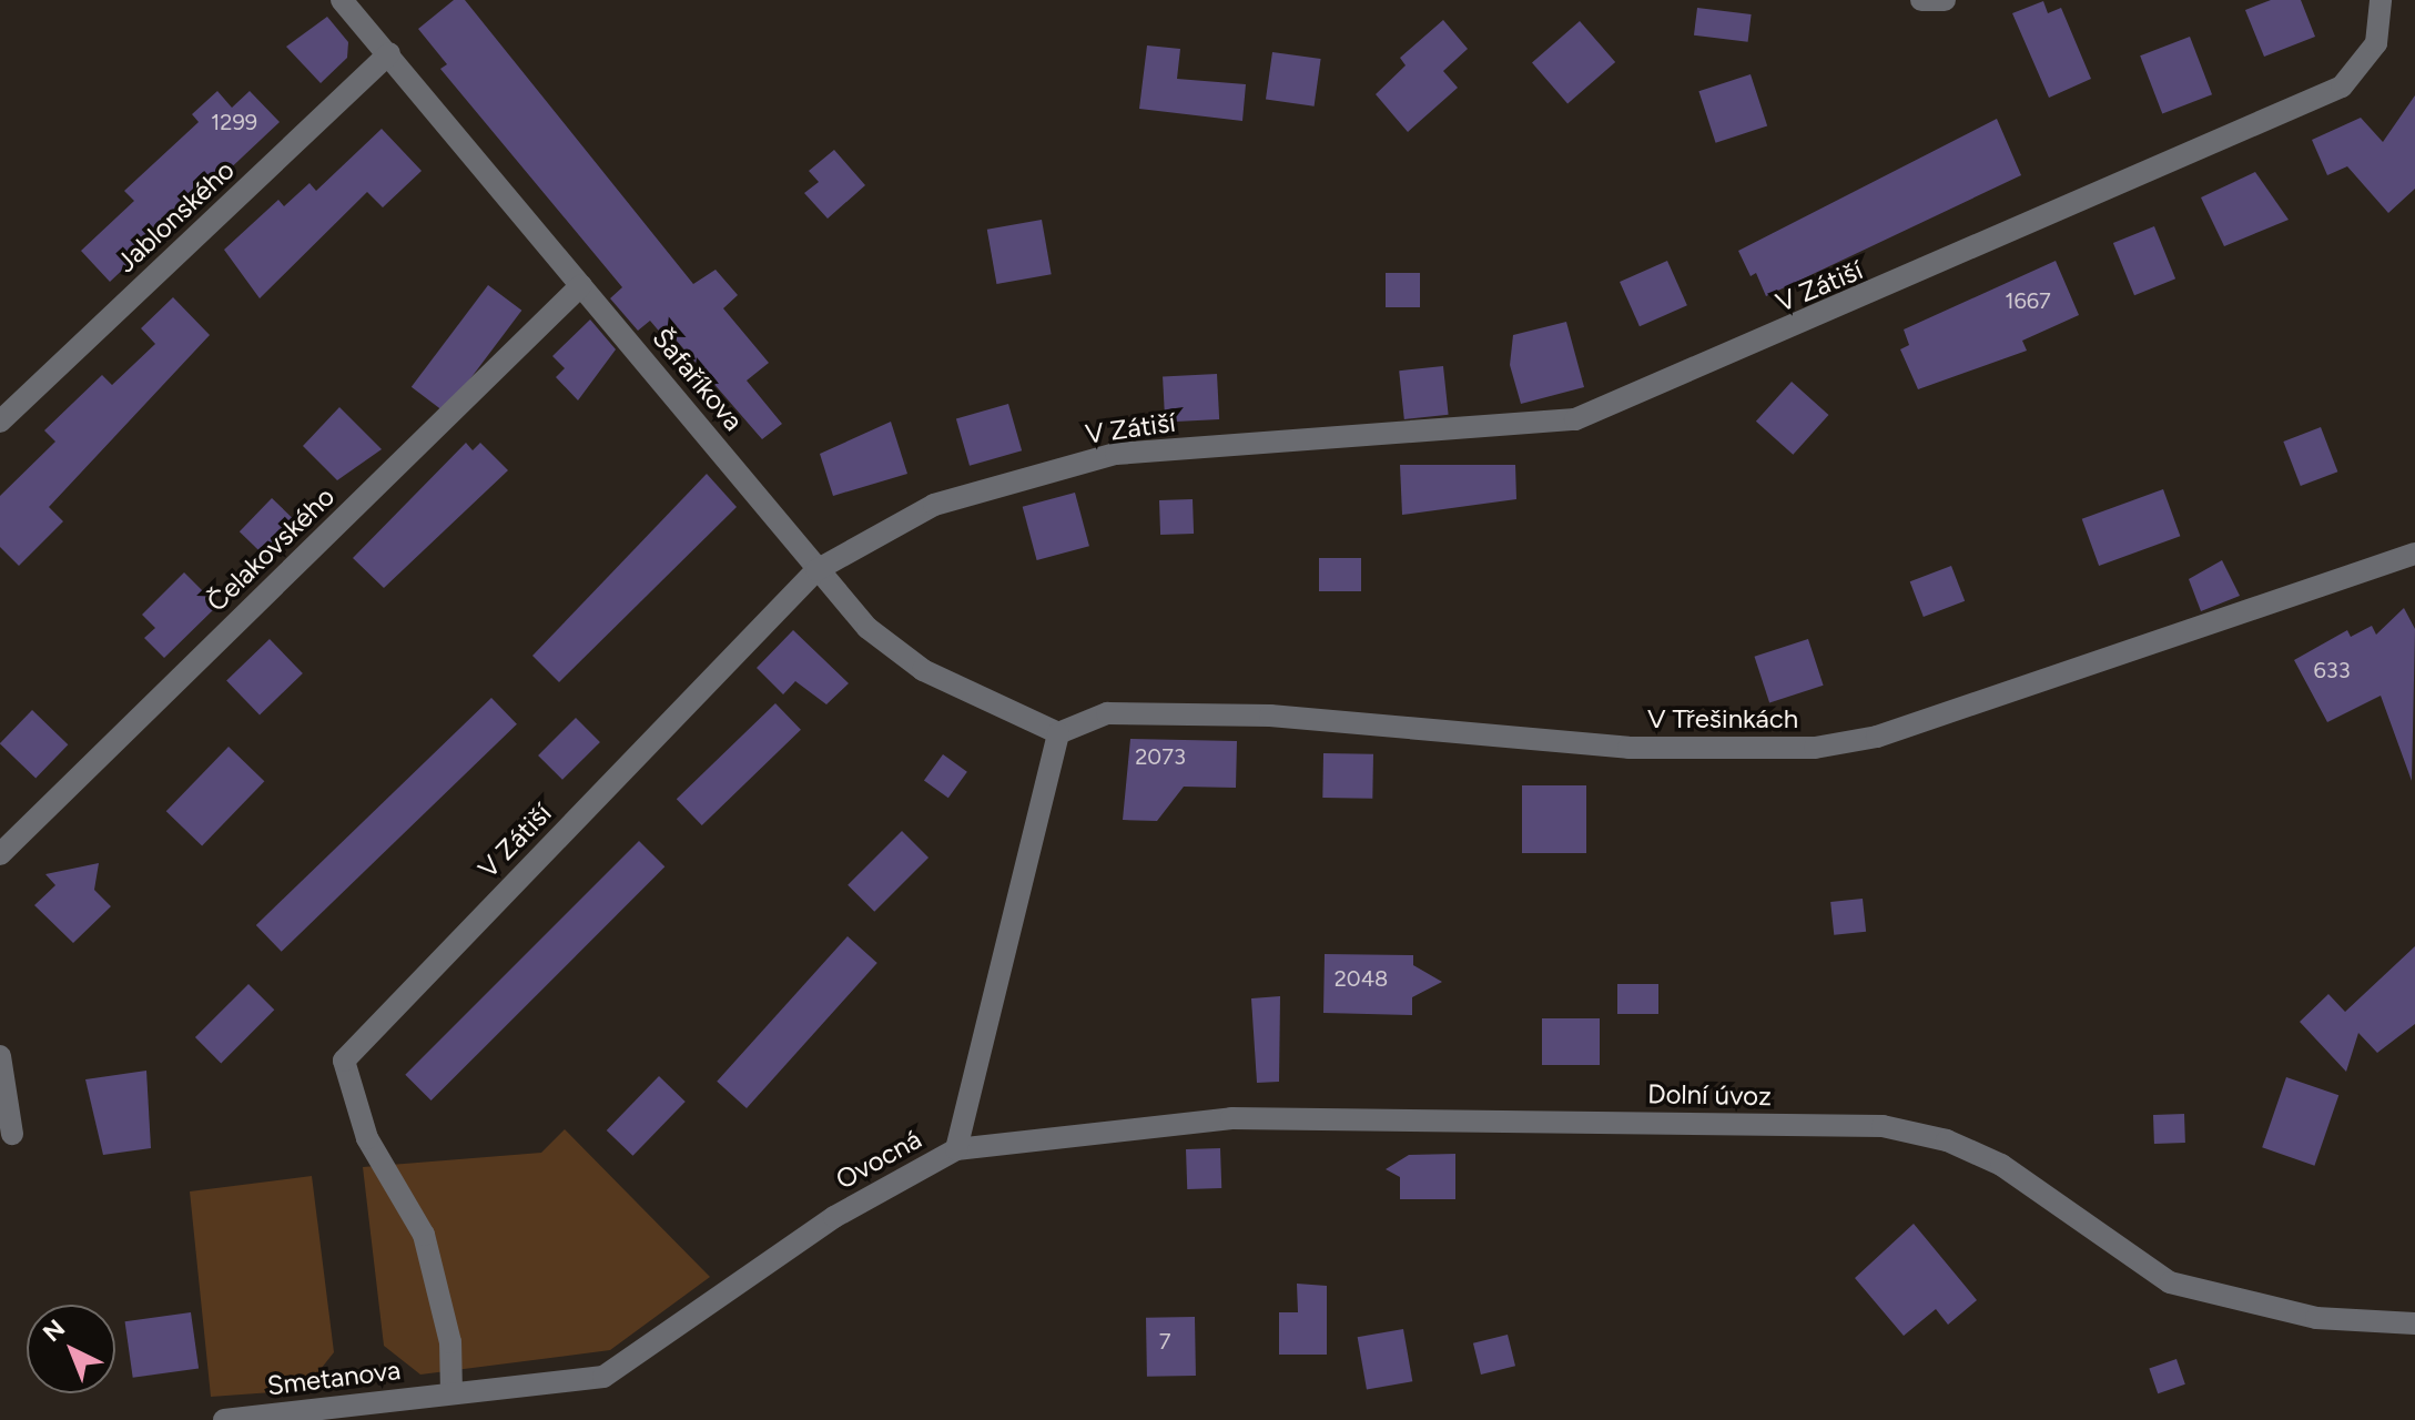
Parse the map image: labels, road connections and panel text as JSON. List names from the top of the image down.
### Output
{
  "streets": {
    "street": [
      "Jablonského",
      "V Zátiší",
      "Šafaříkova",
      "Čelakovského",
      "V Třešinkách",
      "Dolní úvoz",
      "Ovocná",
      "Smetanova"
    ]
  },
  "crossings": [
    ["Jablonského", "Šafaříkova"],
    ["V Zátiší", "Šafaříkova"],
    ["V Zátiší", "Ovocná"],
    ["V Zátiší", "Smetanova"],
    ["Šafaříkova", "Čelakovského"],
    ["Šafaříkova", "V Třešinkách"],
    ["Šafaříkova", "Ovocná"],
    ["V Třešinkách", "Ovocná"],
    ["Dolní úvoz", "Ovocná"],
    ["Ovocná", "Smetanova"]
  ],
  "house_numbers": [
    "1299",
    "1667",
    "633",
    "2073",
    "2048",
    "7"
  ],
  "north": "top left"
}
